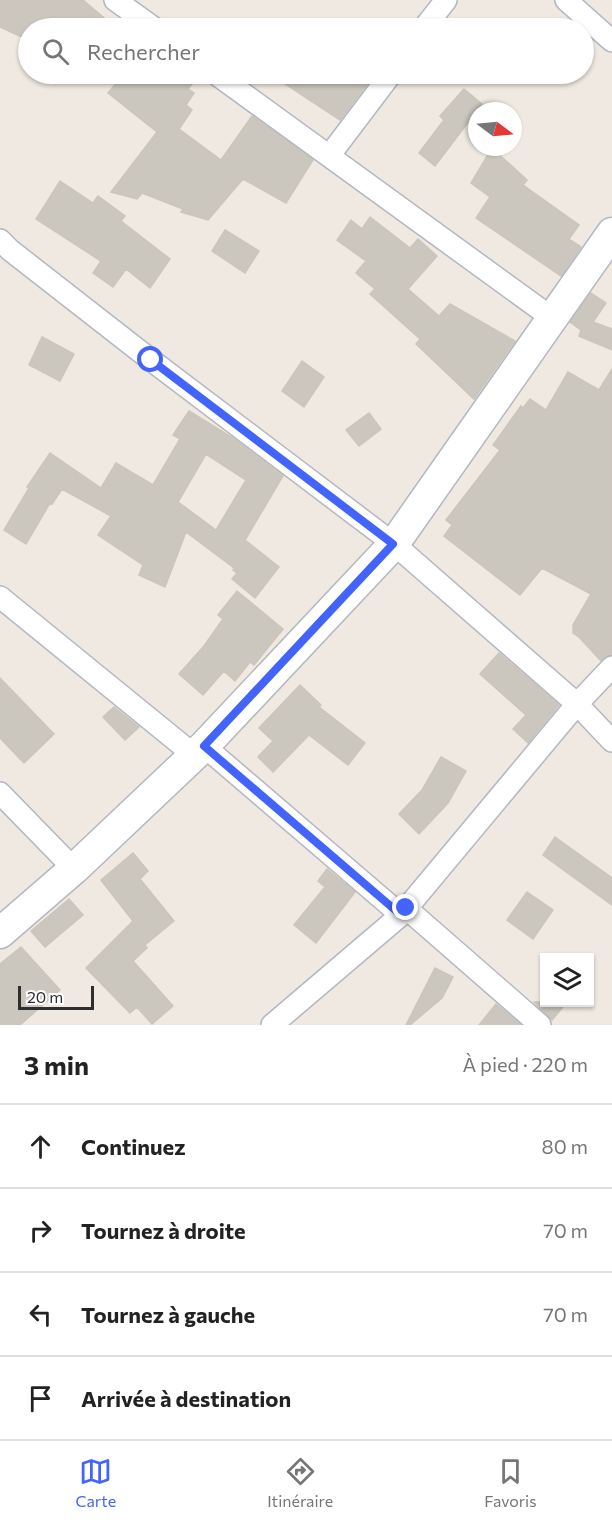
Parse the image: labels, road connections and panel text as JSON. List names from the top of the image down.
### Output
{
  "scale_bar": "20 m",
  "north": "right",
  "page": {
    "search": "Rechercher",
    "scale": "20 m",
    "heading": ["3 min", "À pied · 220 m"],
    "list": [
      ["Continuez", "80 m"],
      ["Tournez à droite", "70 m"],
      ["Tournez à gauche", "70 m"],
      "Arrivée à destination"
    ],
    "nav": ["Carte", "Itinéraire", "Favoris"]
  }
}
